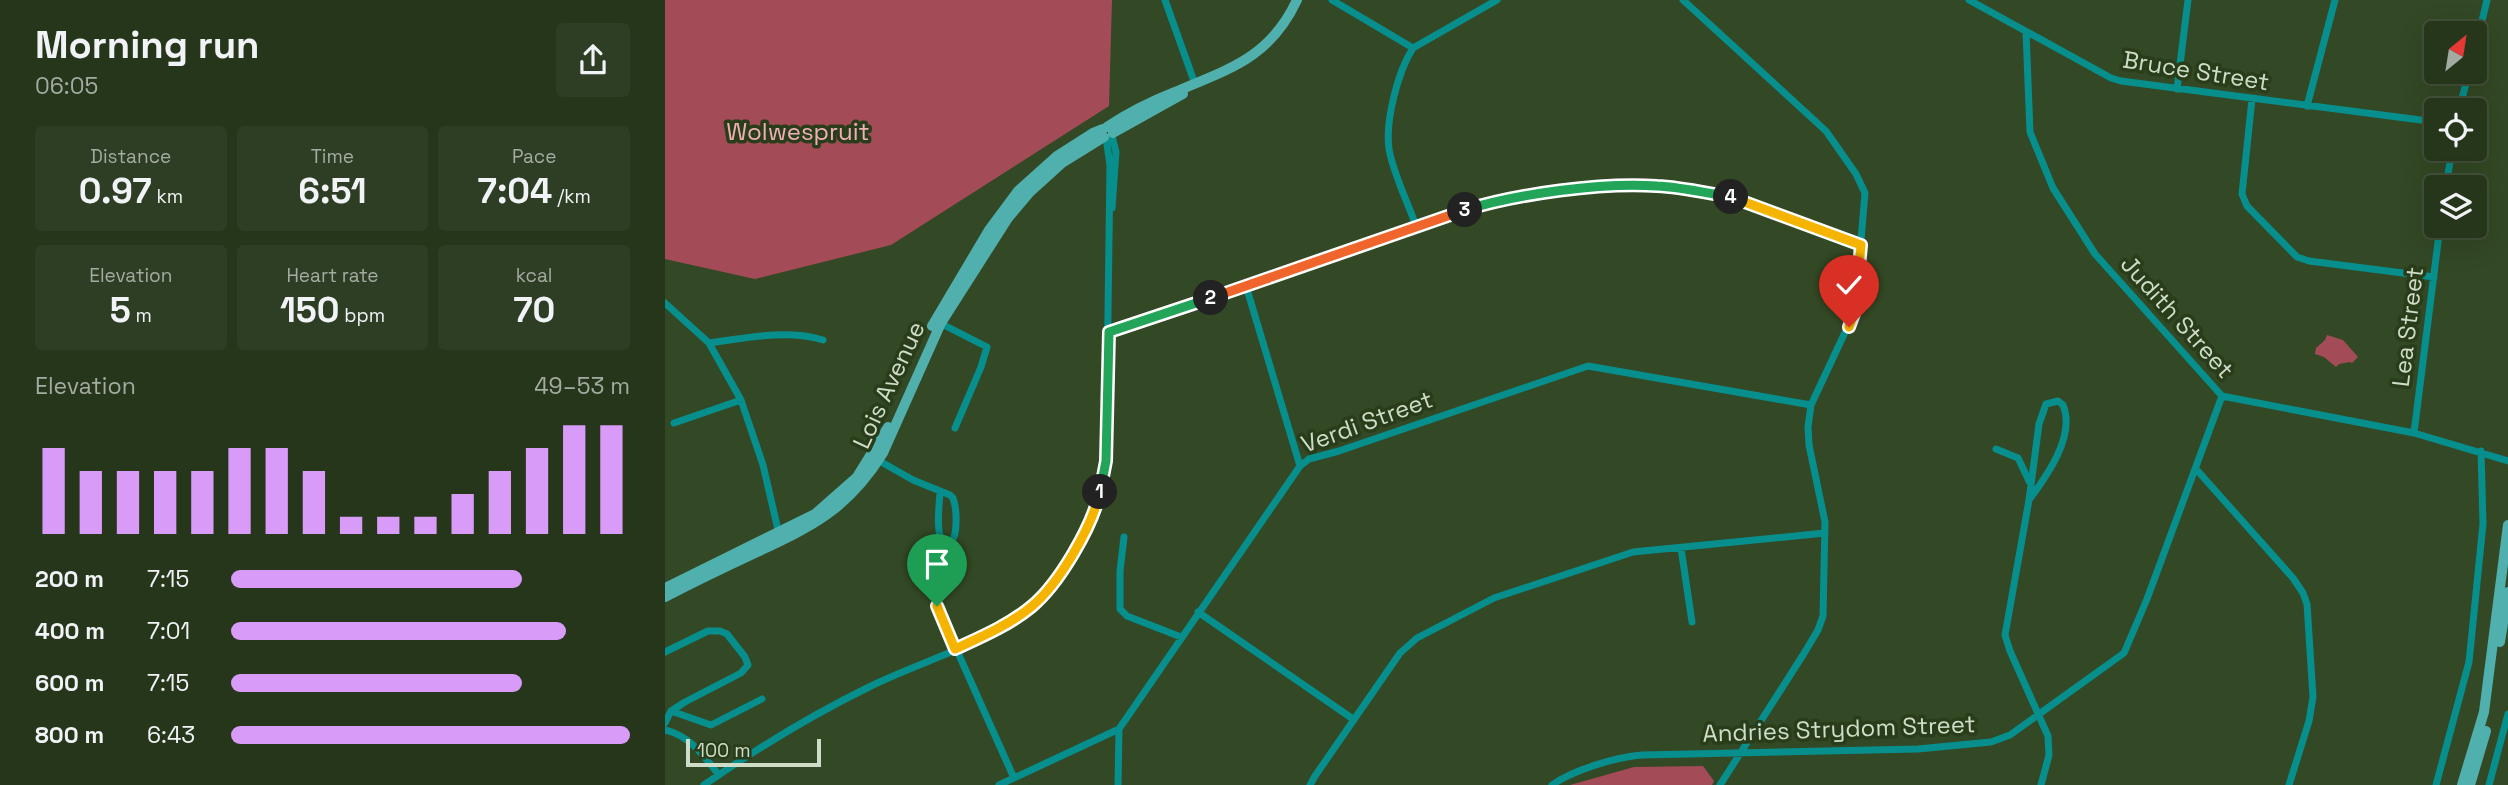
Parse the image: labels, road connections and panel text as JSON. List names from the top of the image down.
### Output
{
  "streets": {
    "street": [
      "Bruce Street",
      "Judith Street",
      "Lea Street",
      "Lois Avenue",
      "Verdi Street",
      "Andries Strydom Street"
    ]
  },
  "crossings": [
    ["Bruce Street", "Judith Street"],
    ["Judith Street", "Lea Street"],
    ["Judith Street", "Andries Strydom Street"]
  ],
  "parks": ["Wolwespruit"],
  "scale_bar": "100 m",
  "north": "top right",
  "page": {
    "heading": ["Morning run", "06:05"],
    "stats": [
      ["Distance", "0.97 km"],
      ["Time", "6:51"],
      ["Pace", "7:04 /km"],
      ["Elevation", "5 m"],
      ["Heart rate", "150 bpm"],
      ["kcal", "70"]
    ],
    "pins": [
      "4",
      "3",
      "2",
      "1"
    ],
    "chart": ["Elevation", "49–53 m"],
    "list": [
      {
        "name": "200 m",
        "note": "7:15"
      },
      {
        "name": "400 m",
        "note": "7:01"
      },
      {
        "name": "600 m",
        "note": "7:15"
      },
      {
        "name": "800 m",
        "note": "6:43"
      }
    ],
    "scale": "100 m"
  }
}
